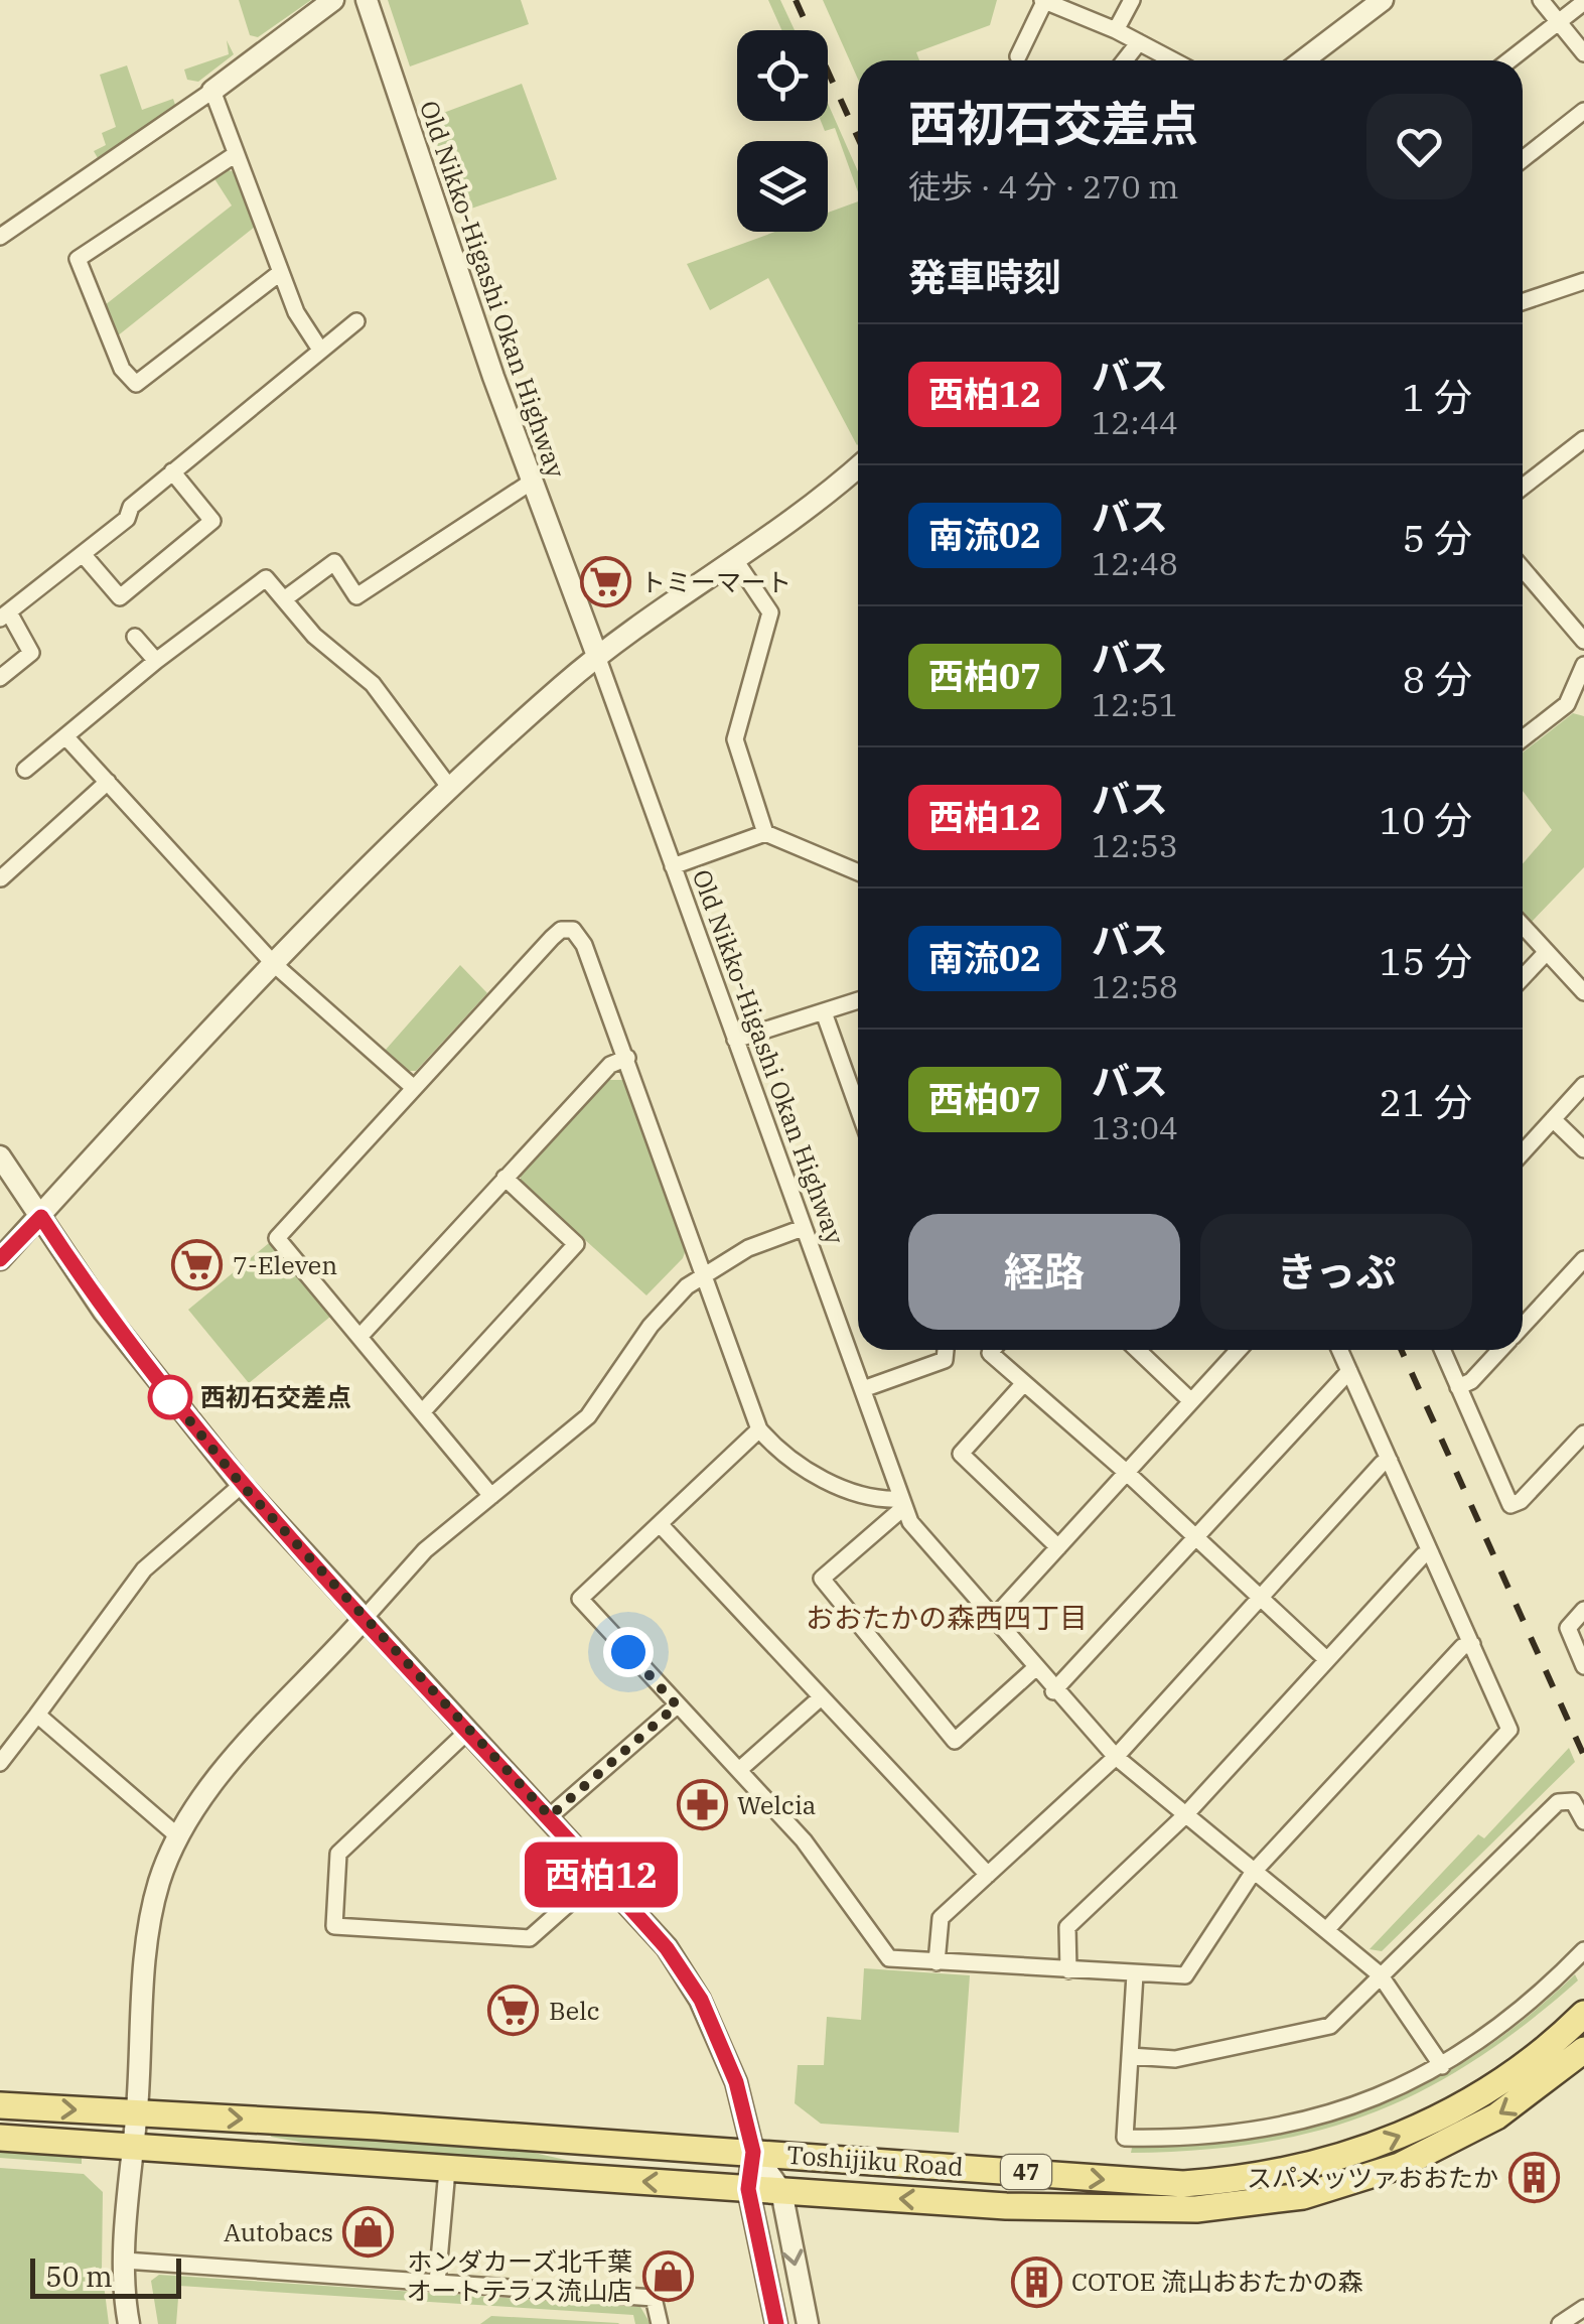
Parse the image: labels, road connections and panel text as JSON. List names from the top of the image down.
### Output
{
  "streets": {
    "main road": ["Toshijiku Road", "47"],
    "street": ["Old Nikko-Higashi Okan Highway"]
  },
  "districts": ["おおたかの森西四丁目"],
  "places": {
    "supermarket": ["トミーマート", "7-Eleven", "Belc"],
    "other": ["西初石交差点"],
    "pharmacy": ["Welcia"],
    "building": ["スパメッツァおおたか", "COTOE 流山おおたかの森"],
    "shop": ["Autobacs", "ホンダカーズ北千葉 オートテラス流山店"]
  },
  "lines": ["bus line 西柏12"],
  "scale_bar": "50 m",
  "page": {
    "on_map": "西柏12",
    "heading": [
      ["西初石交差点", "徒歩 · 4 分 · 270 m"],
      "発車時刻"
    ],
    "list": [
      {
        "mark": "西柏12",
        "name": "バス",
        "note": "12:44",
        "value": "1 分"
      },
      {
        "mark": "南流02",
        "name": "バス",
        "note": "12:48",
        "value": "5 分"
      },
      {
        "mark": "西柏07",
        "name": "バス",
        "note": "12:51",
        "value": "8 分"
      },
      {
        "mark": "西柏12",
        "name": "バス",
        "note": "12:53",
        "value": "10 分"
      },
      {
        "mark": "南流02",
        "name": "バス",
        "note": "12:58",
        "value": "15 分"
      },
      {
        "mark": "西柏07",
        "name": "バス",
        "note": "13:04",
        "value": "21 分"
      }
    ],
    "buttons": ["経路", "きっぷ"],
    "scale": "50 m"
  }
}
